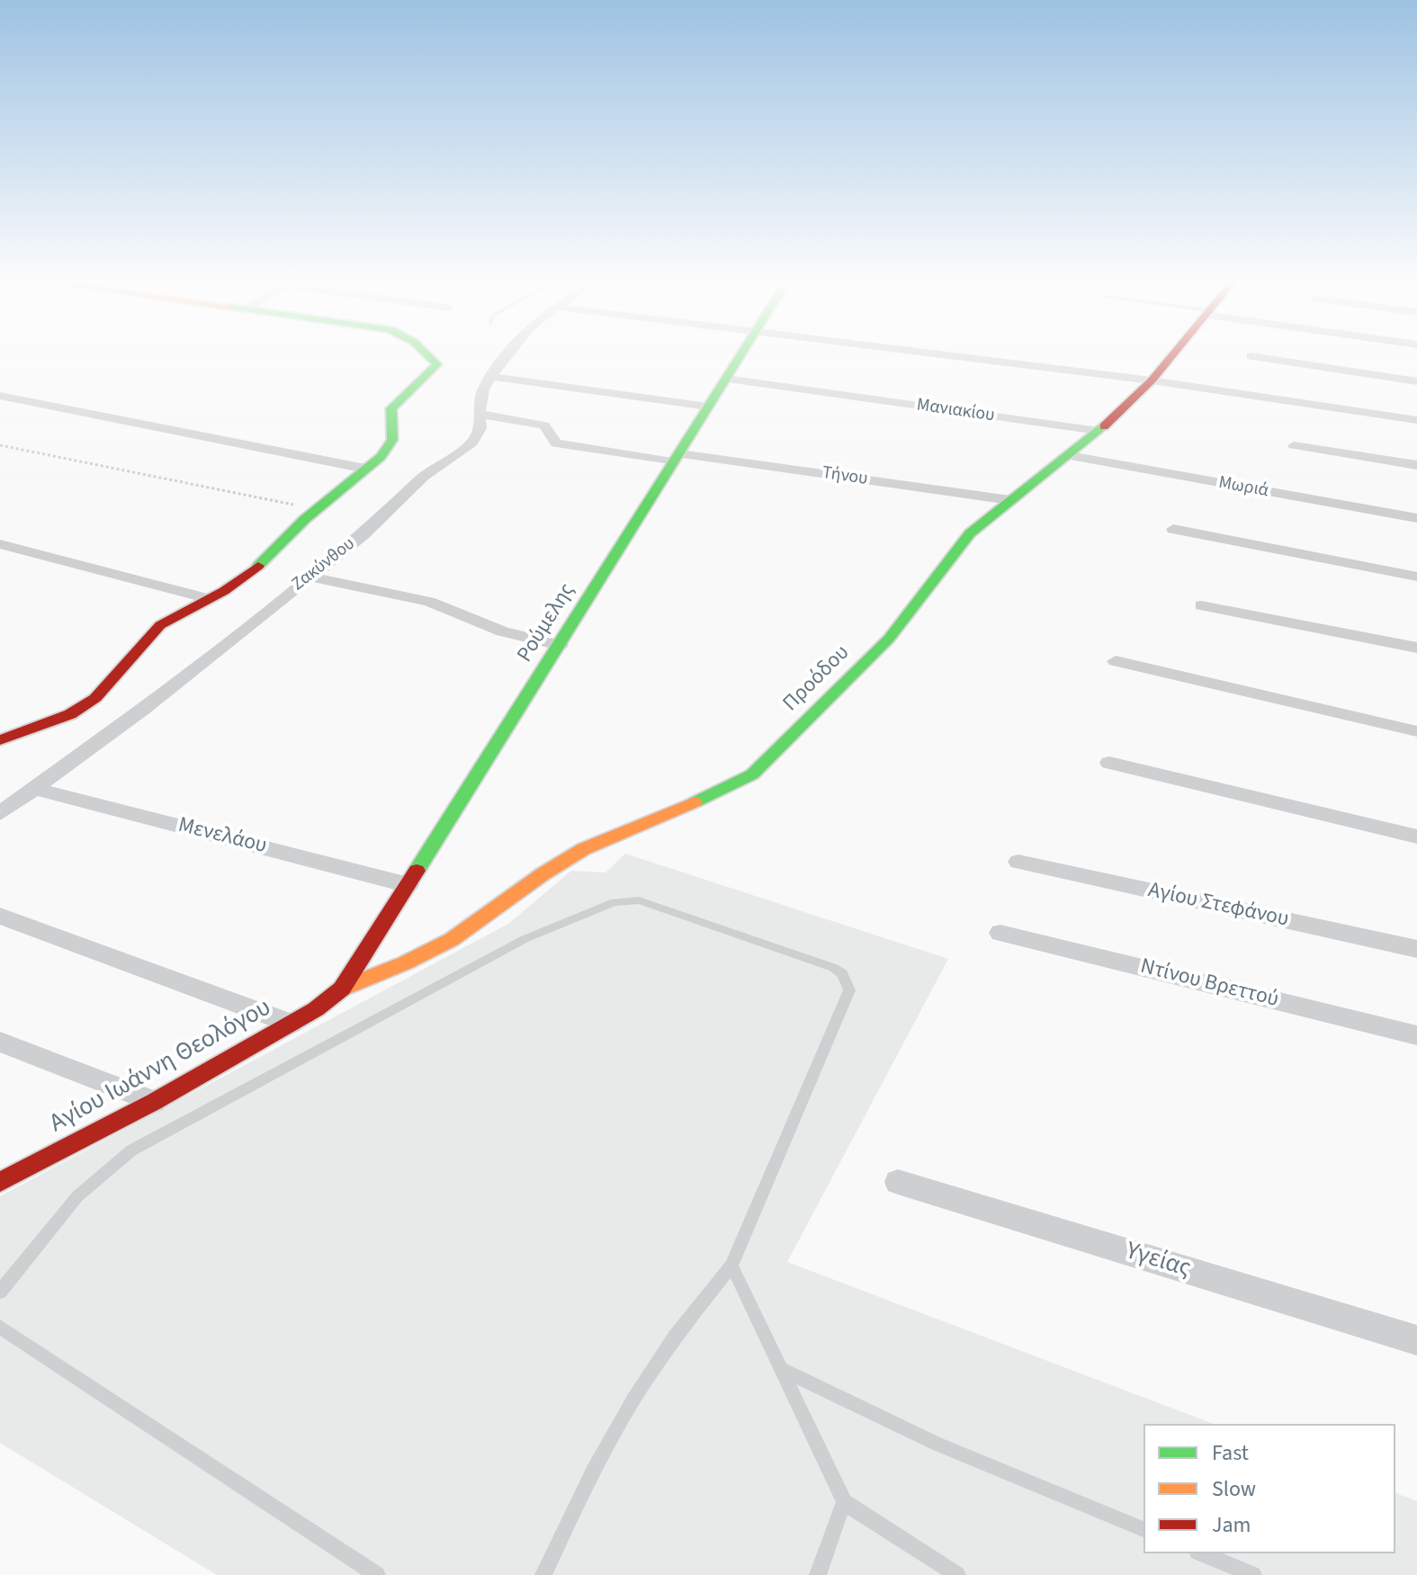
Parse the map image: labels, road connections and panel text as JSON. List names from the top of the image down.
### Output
{
  "streets": {
    "street": [
      "Μανιακίου",
      "Τήνου",
      "Μωριά",
      "Ζακύνθου",
      "Ρούμελης",
      "Προόδου",
      "Μενελάου",
      "Αγίου Στεφάνου",
      "Ντίνου Βρεττού",
      "Αγίου Ιωάννη Θεολόγου",
      "Υγείας"
    ]
  },
  "crossings": [
    ["Μανιακίου", "Ρούμελης"],
    ["Μανιακίου", "Προόδου"],
    ["Τήνου", "Ζακύνθου"],
    ["Τήνου", "Ρούμελης"],
    ["Τήνου", "Προόδου"],
    ["Μωριά", "Προόδου"],
    ["Ζακύνθου", "Μενελάου"],
    ["Ρούμελης", "Προόδου"],
    ["Ρούμελης", "Μενελάου"],
    ["Ρούμελης", "Αγίου Ιωάννη Θεολόγου"],
    ["Προόδου", "Αγίου Ιωάννη Θεολόγου"]
  ],
  "legend": ["Fast", "Slow", "Jam"]
}
